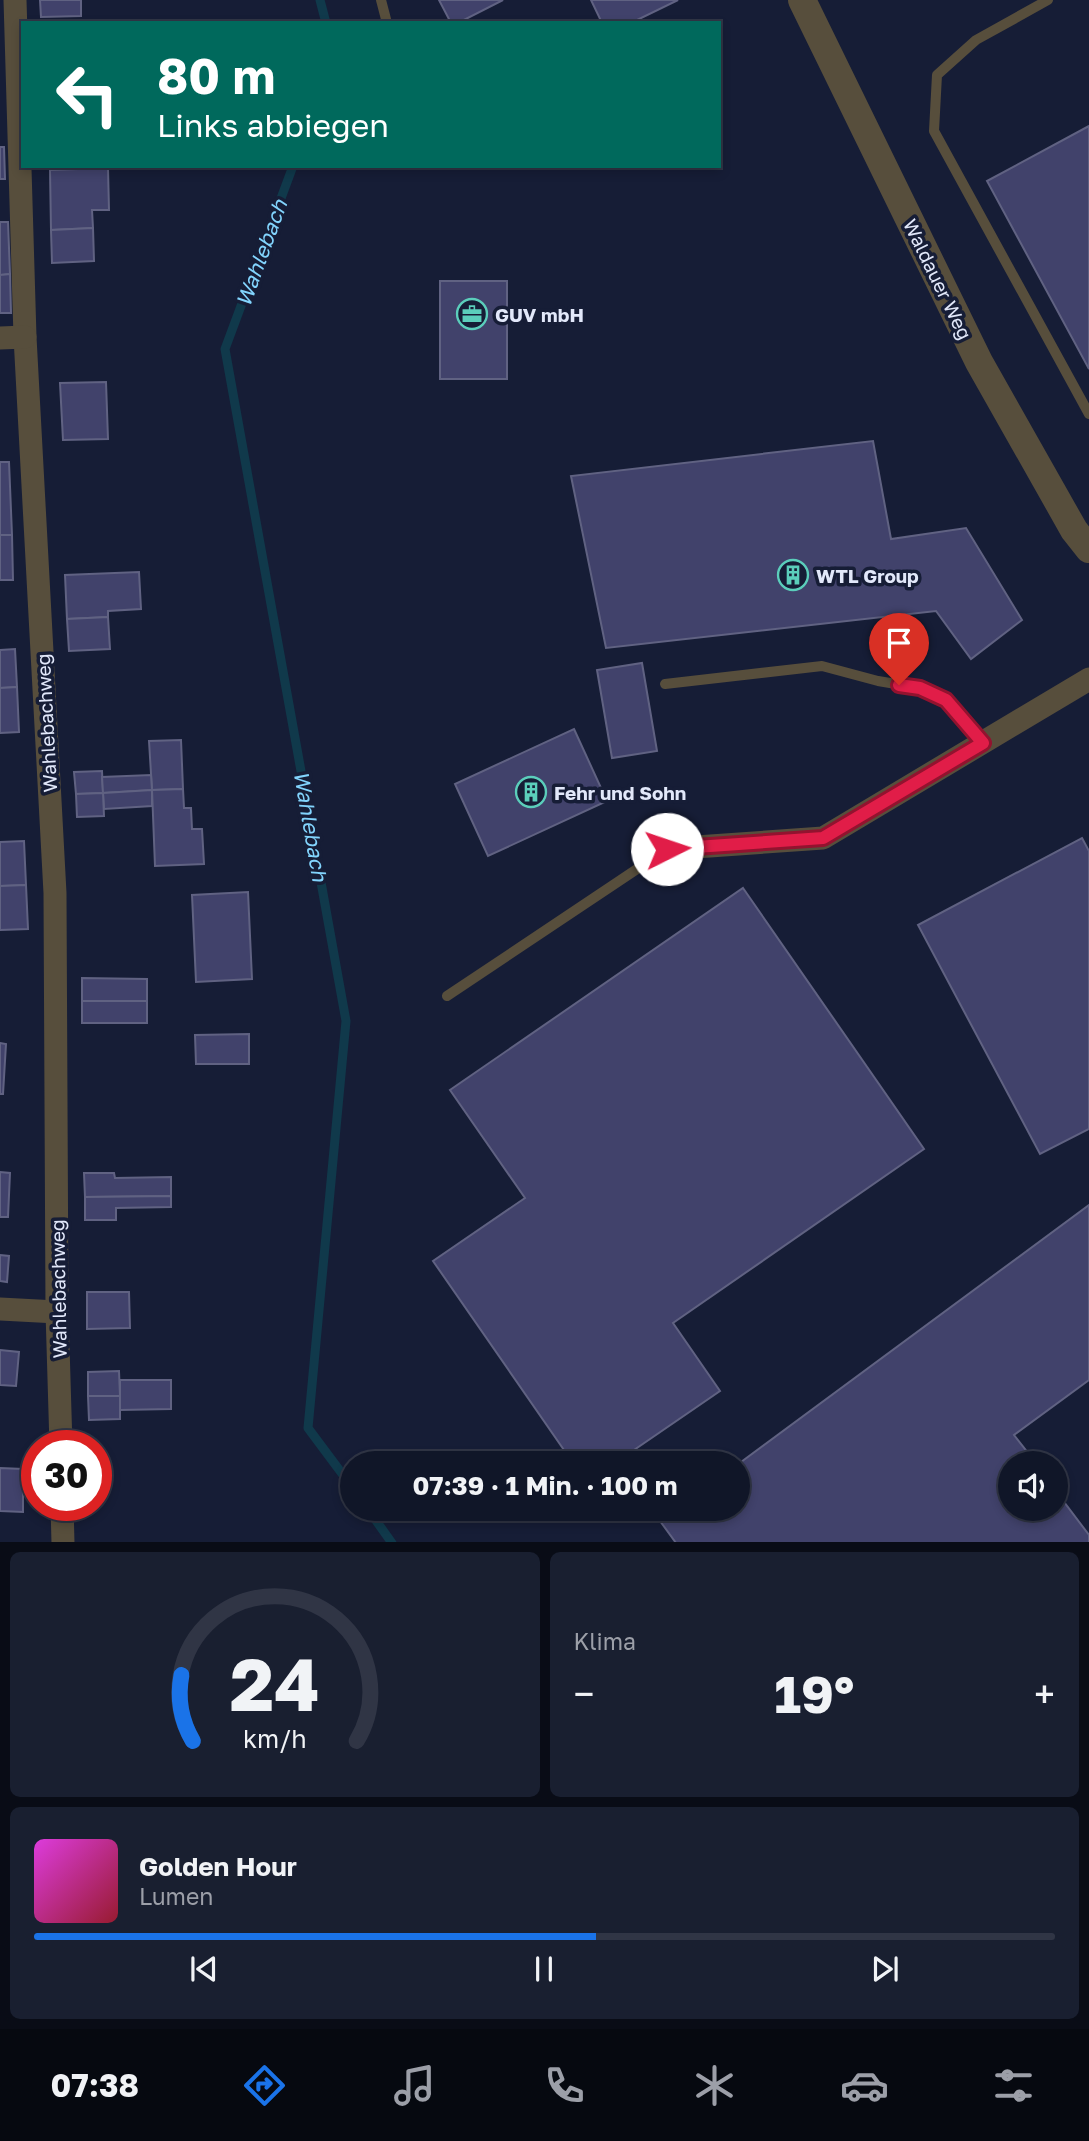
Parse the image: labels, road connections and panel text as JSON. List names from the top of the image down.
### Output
{
  "streets": {
    "street": ["Waldauer Weg", "Wahlebachweg"]
  },
  "water": ["Wahlebach"],
  "places": {
    "office": ["GUV mbH"],
    "building": ["WTL Group", "Fehr und Sohn"]
  },
  "page": {
    "turn": ["80 m", "Links abbiegen"],
    "limit": "30",
    "trip": "07:39 · 1 Min. · 100 m",
    "tile": "Klima",
    "heat": ["−", "19°", "+"],
    "song": ["Golden Hour", "Lumen"],
    "tabs": "07:38",
    "gauge": ["24", "km/h"]
  }
}
